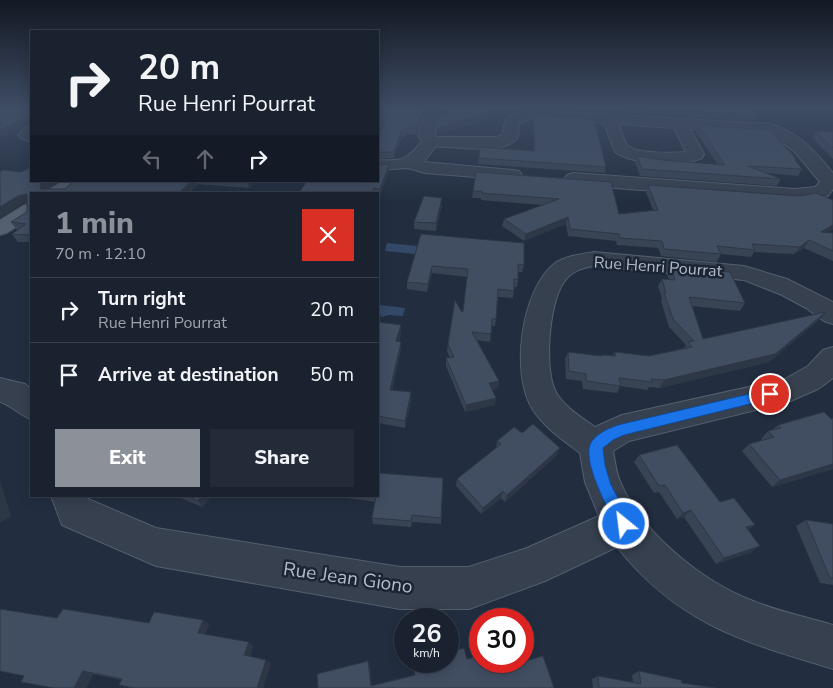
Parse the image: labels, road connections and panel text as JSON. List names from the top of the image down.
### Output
{
  "streets": {
    "street": ["Rue Henri Pourrat", "Rue Jean Giono"]
  },
  "page": {
    "turn": ["20 m", "Rue Henri Pourrat"],
    "heading": ["1 min", "70 m · 12:10"],
    "list": [
      {
        "name": "Turn right",
        "note": "Rue Henri Pourrat",
        "value": "20 m"
      },
      {
        "name": "Arrive at destination",
        "value": "50 m"
      }
    ],
    "buttons": ["Exit", "Share"],
    "speed": "26 km/h",
    "limit": "30"
  }
}
